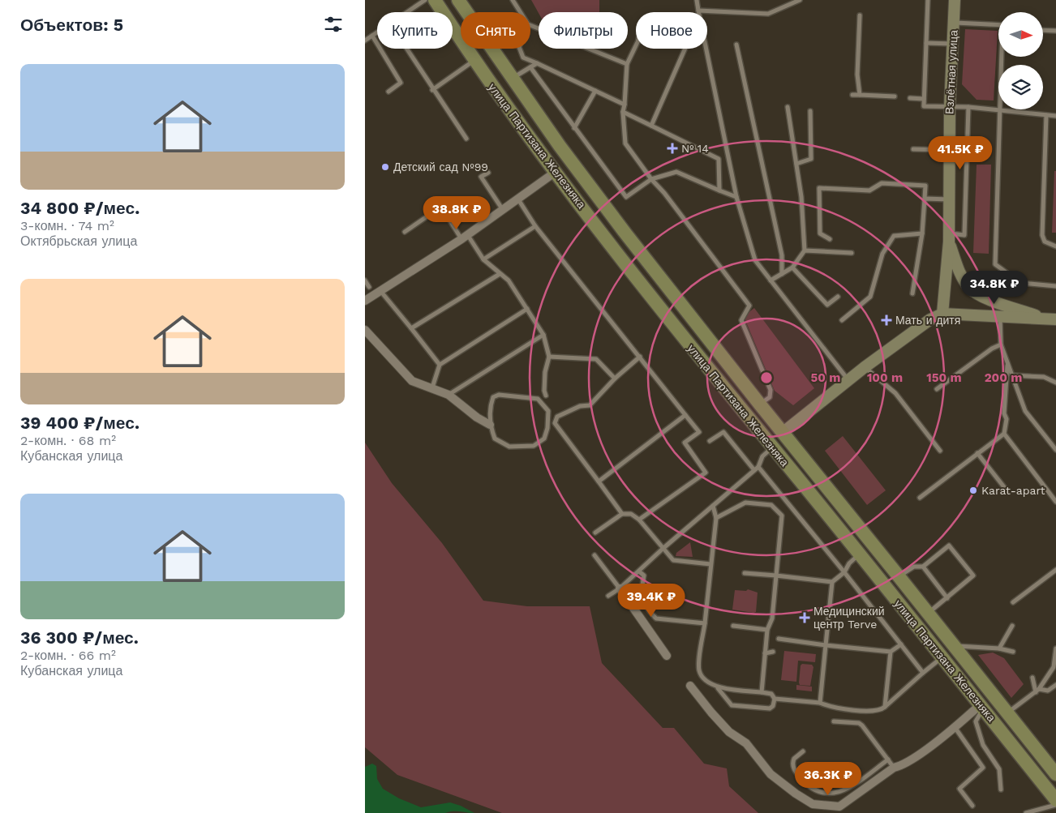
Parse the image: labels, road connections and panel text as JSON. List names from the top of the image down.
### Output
{
  "streets": {
    "main road": ["Взлётная улица", "улица Партизана Железняка"]
  },
  "places": {
    "health": ["№ 14", "Мать и дитя", "Медицинский центр Terve"],
    "other": ["Детский сад №99", "Karat-apart"]
  },
  "north": "right",
  "page": {
    "heading": "Объектов: 5",
    "chip": [
      "Купить",
      "Снять",
      "Фильтры",
      "Новое"
    ],
    "list": [
      {
        "name": "34 800 ₽/мес.",
        "note": "3-комн. · 74 m² · Октябрьская улица"
      },
      {
        "name": "39 400 ₽/мес.",
        "note": "2-комн. · 68 m² · Кубанская улица"
      },
      {
        "name": "36 300 ₽/мес.",
        "note": "2-комн. · 66 m² · Кубанская улица"
      }
    ],
    "price": [
      "41.5K ₽",
      "38.8K ₽",
      "34.8K ₽",
      "39.4K ₽",
      "36.3K ₽"
    ]
  },
  "rings": [
    "50 m",
    "100 m",
    "150 m",
    "200 m"
  ]
}
